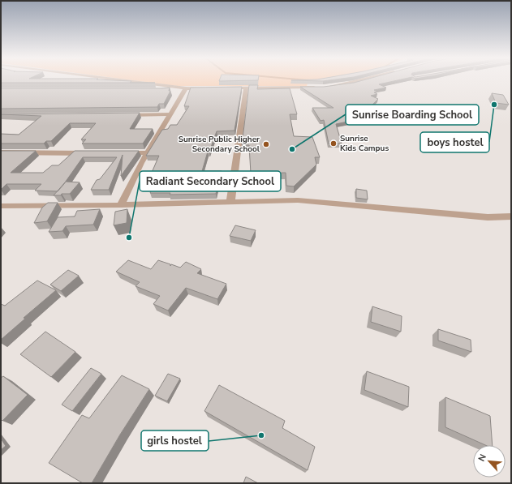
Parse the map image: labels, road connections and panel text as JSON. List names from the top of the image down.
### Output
{
  "places": [
    "boys hostel",
    "Sunrise Kids Campus",
    "Sunrise Public Higher Secondary School",
    "Sunrise Boarding School",
    "Radiant Secondary School",
    "girls hostel"
  ],
  "north": "top left"
}
